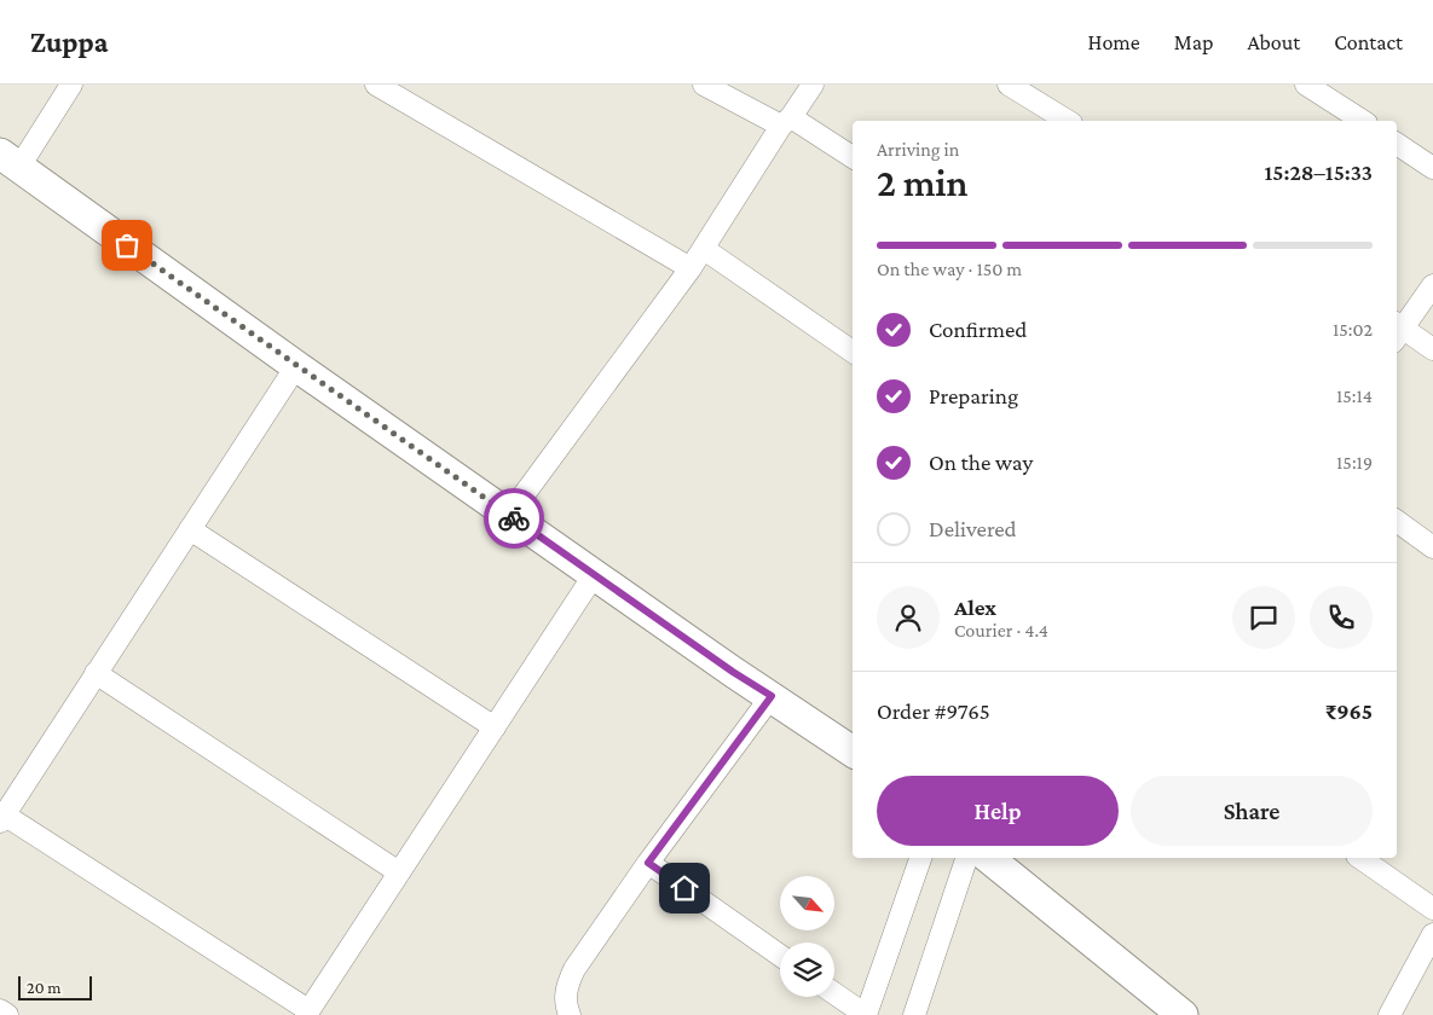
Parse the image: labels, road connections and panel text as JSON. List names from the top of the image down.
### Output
{
  "scale_bar": "20 m",
  "north": "bottom right",
  "page": {
    "header": "Zuppa",
    "nav": [
      "Home",
      "Map",
      "About",
      "Contact"
    ],
    "heading": ["2 min", "Arriving in", "15:28–15:33"],
    "panel": [
      "Alex",
      "Courier · 4.4",
      "Order #9765",
      "₹965"
    ],
    "bar": "On the way · 150 m",
    "list": [
      ["Confirmed", "15:02"],
      ["Preparing", "15:14"],
      ["On the way", "15:19"],
      "Delivered"
    ],
    "buttons": ["Help", "Share"],
    "scale": "20 m"
  }
}
